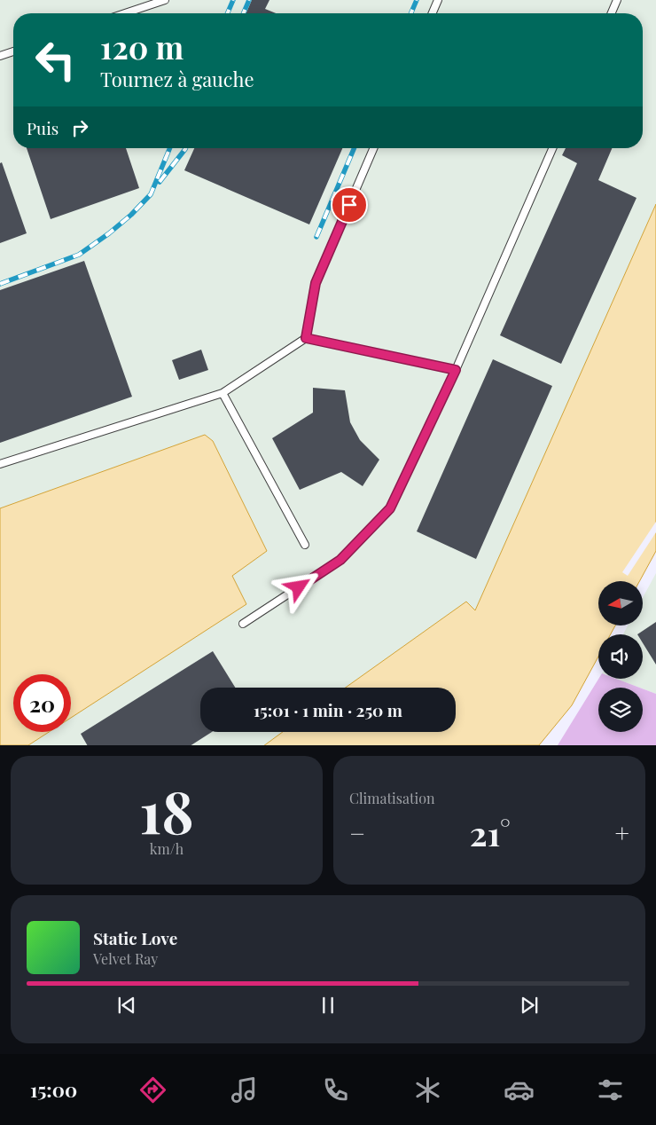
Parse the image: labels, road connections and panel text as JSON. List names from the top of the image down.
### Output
{
  "north": "left",
  "page": {
    "turn": ["120 m", "Tournez à gauche"],
    "then": "Puis",
    "limit": "20",
    "trip": "15:01 · 1 min · 250 m",
    "tile": [
      ["18", "km/h"],
      "Climatisation"
    ],
    "heat": ["−", "21°", "+"],
    "song": ["Static Love", "Velvet Ray"],
    "tabs": "15:00"
  }
}
